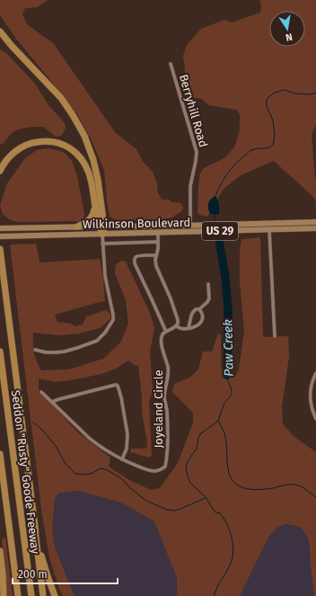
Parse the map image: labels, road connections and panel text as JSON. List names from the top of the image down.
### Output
{
  "streets": {
    "highway": ["Seddon \"Rusty\" Goode Freeway"],
    "main road": ["Wilkinson Boulevard", "US 29"],
    "street": ["Berryhill Road", "Joyeland Circle"]
  },
  "crossings": [
    ["Berryhill Road", "Wilkinson Boulevard"]
  ],
  "water": ["Paw Creek"],
  "scale_bar": "200 m",
  "north": "bottom"
}
